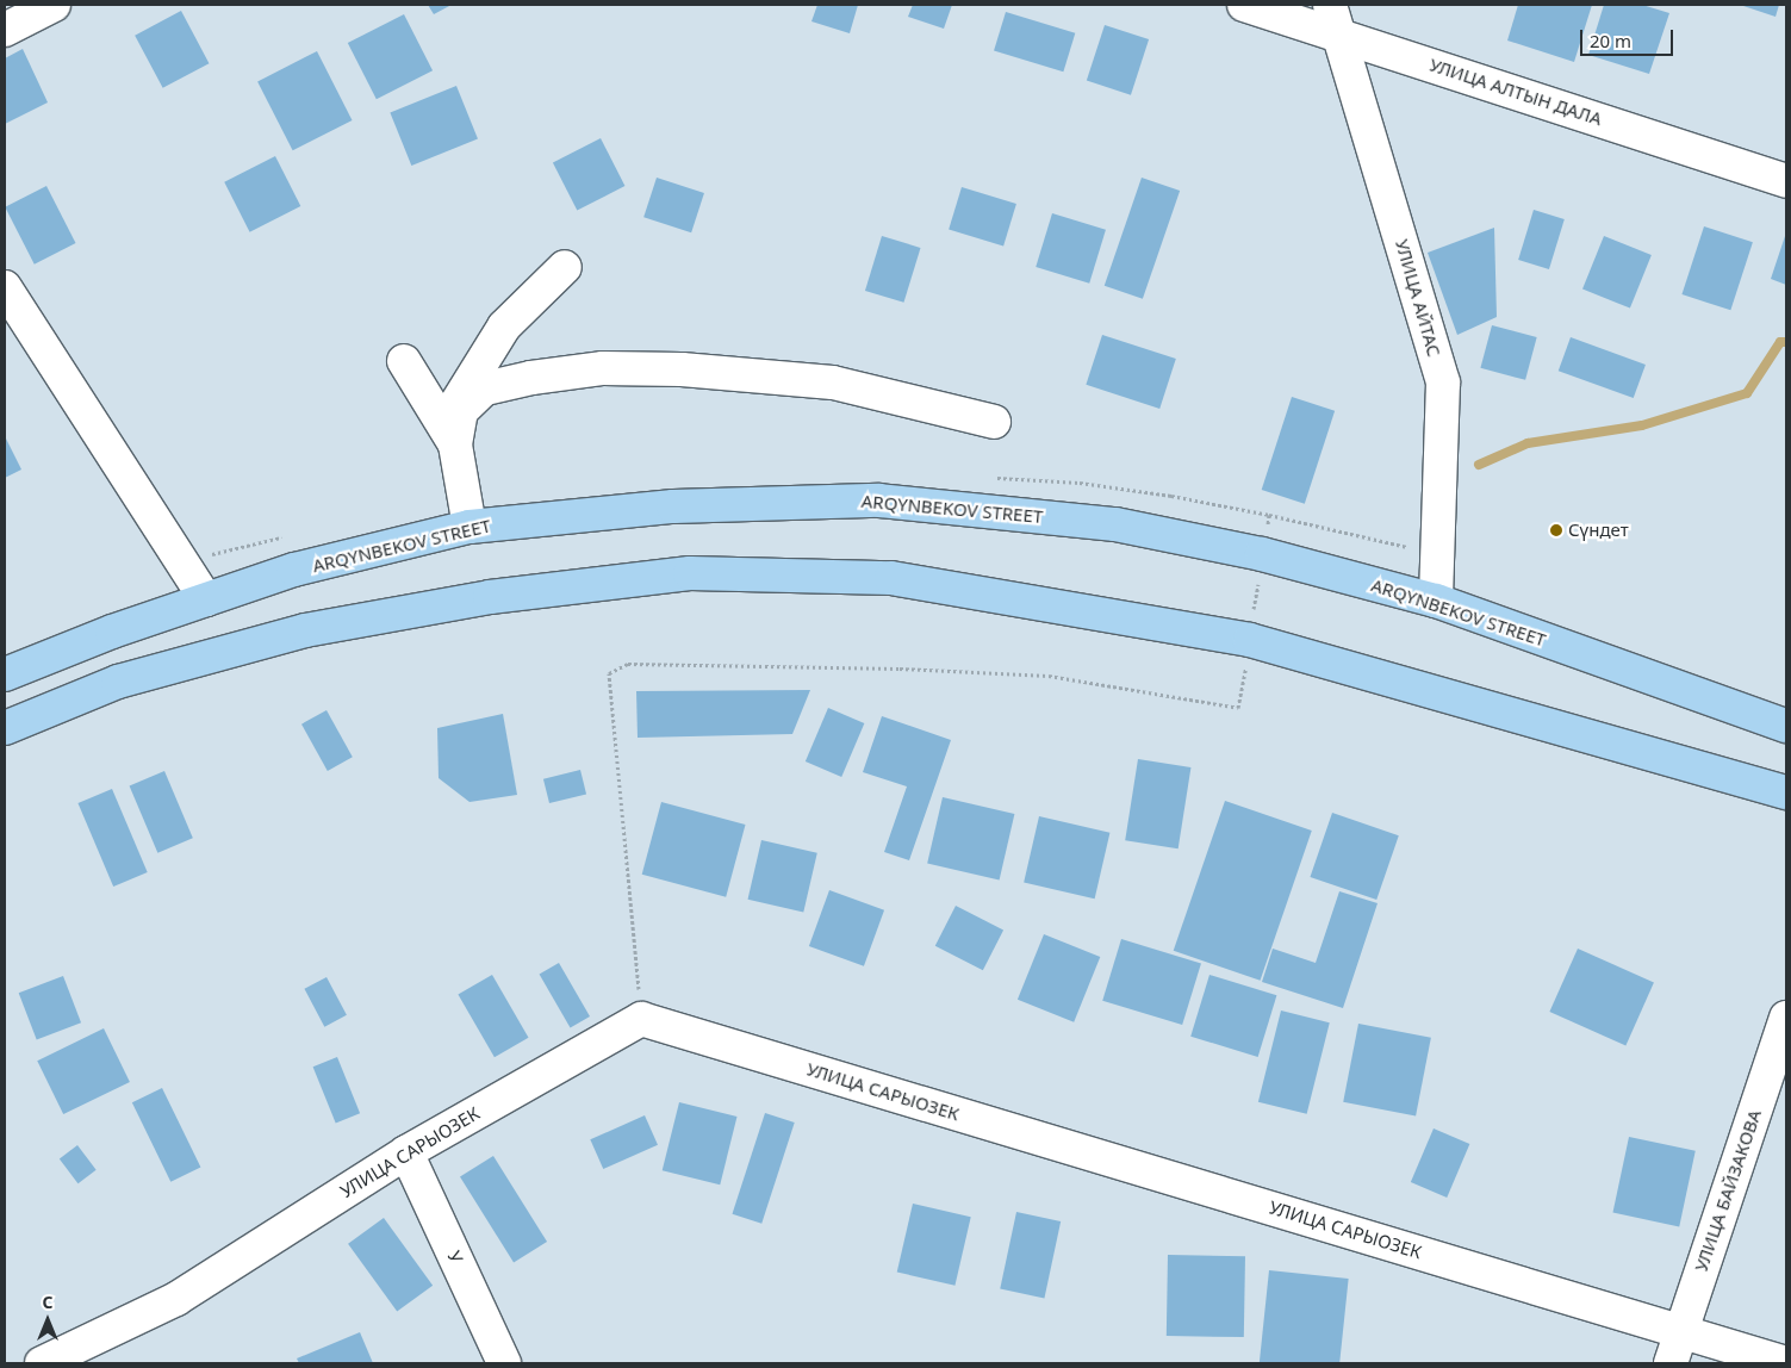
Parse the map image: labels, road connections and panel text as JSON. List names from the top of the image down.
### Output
{
  "streets": {
    "main road": ["ARQYNBEKOV STREET"],
    "street": [
      "УЛИЦА АЛТЫН ДАЛА",
      "УЛИЦА АЙТАС",
      "УЛИЦА САРЫОЗЕК",
      "УЛИЦА БАЙЗАКОВА",
      "У"
    ]
  },
  "crossings": [
    ["УЛИЦА АЛТЫН ДАЛА", "УЛИЦА АЙТАС"],
    ["УЛИЦА АЙТАС", "ARQYNBEKOV STREET"],
    ["УЛИЦА САРЫОЗЕК", "УЛИЦА БАЙЗАКОВА"],
    ["УЛИЦА САРЫОЗЕК", "У"]
  ],
  "places": ["Сүндет"],
  "scale_bar": "20 m",
  "north": "top"
}
